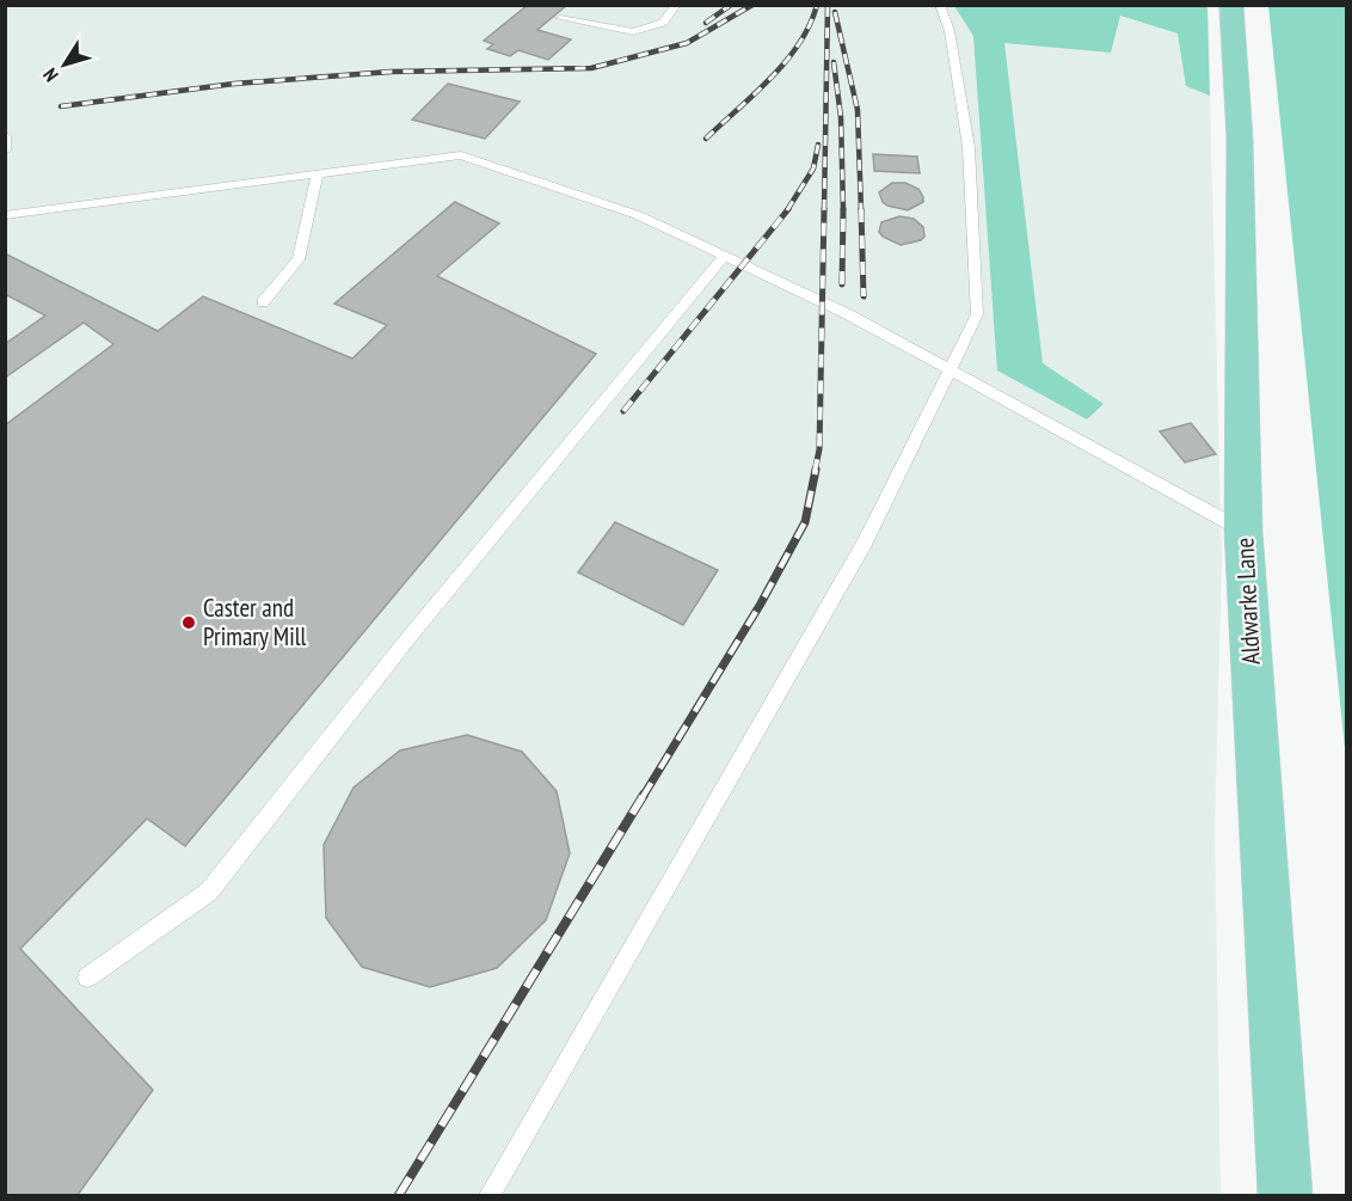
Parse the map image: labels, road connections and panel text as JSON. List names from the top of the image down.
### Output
{
  "streets": {
    "main road": ["Aldwarke Lane"]
  },
  "places": ["Caster and Primary Mill"],
  "north": "bottom left"
}
